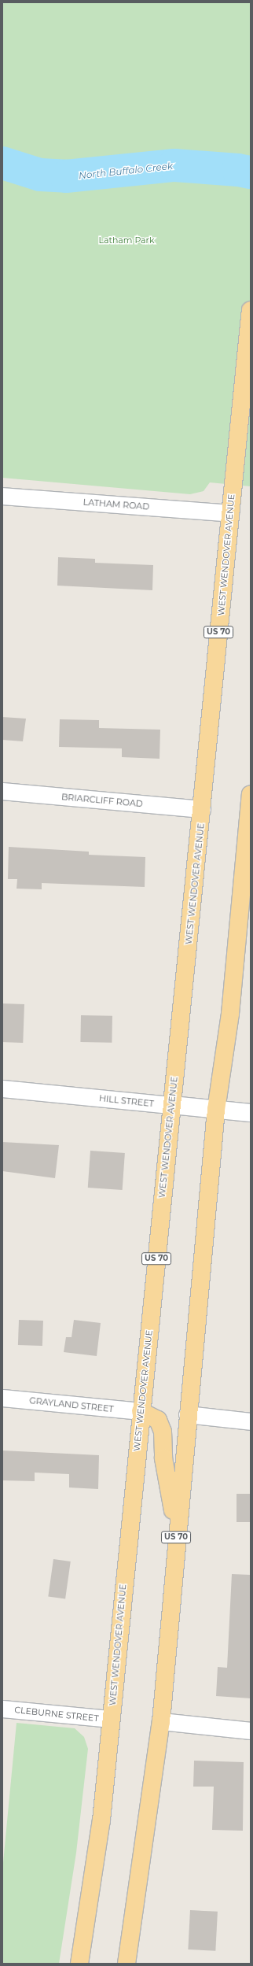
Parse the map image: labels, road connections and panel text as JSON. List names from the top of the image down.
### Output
{
  "streets": {
    "highway": ["WEST WENDOVER AVENUE", "US 70"],
    "street": [
      "LATHAM ROAD",
      "BRIARCLIFF ROAD",
      "HILL STREET",
      "GRAYLAND STREET",
      "CLEBURNE STREET"
    ]
  },
  "crossings": [
    ["LATHAM ROAD", "WEST WENDOVER AVENUE"],
    ["WEST WENDOVER AVENUE", "BRIARCLIFF ROAD"],
    ["WEST WENDOVER AVENUE", "HILL STREET"],
    ["WEST WENDOVER AVENUE", "GRAYLAND STREET"],
    ["WEST WENDOVER AVENUE", "CLEBURNE STREET"],
    ["US 70", "HILL STREET"]
  ],
  "water": ["North Buffalo Creek"],
  "parks": ["Latham Park"]
}
